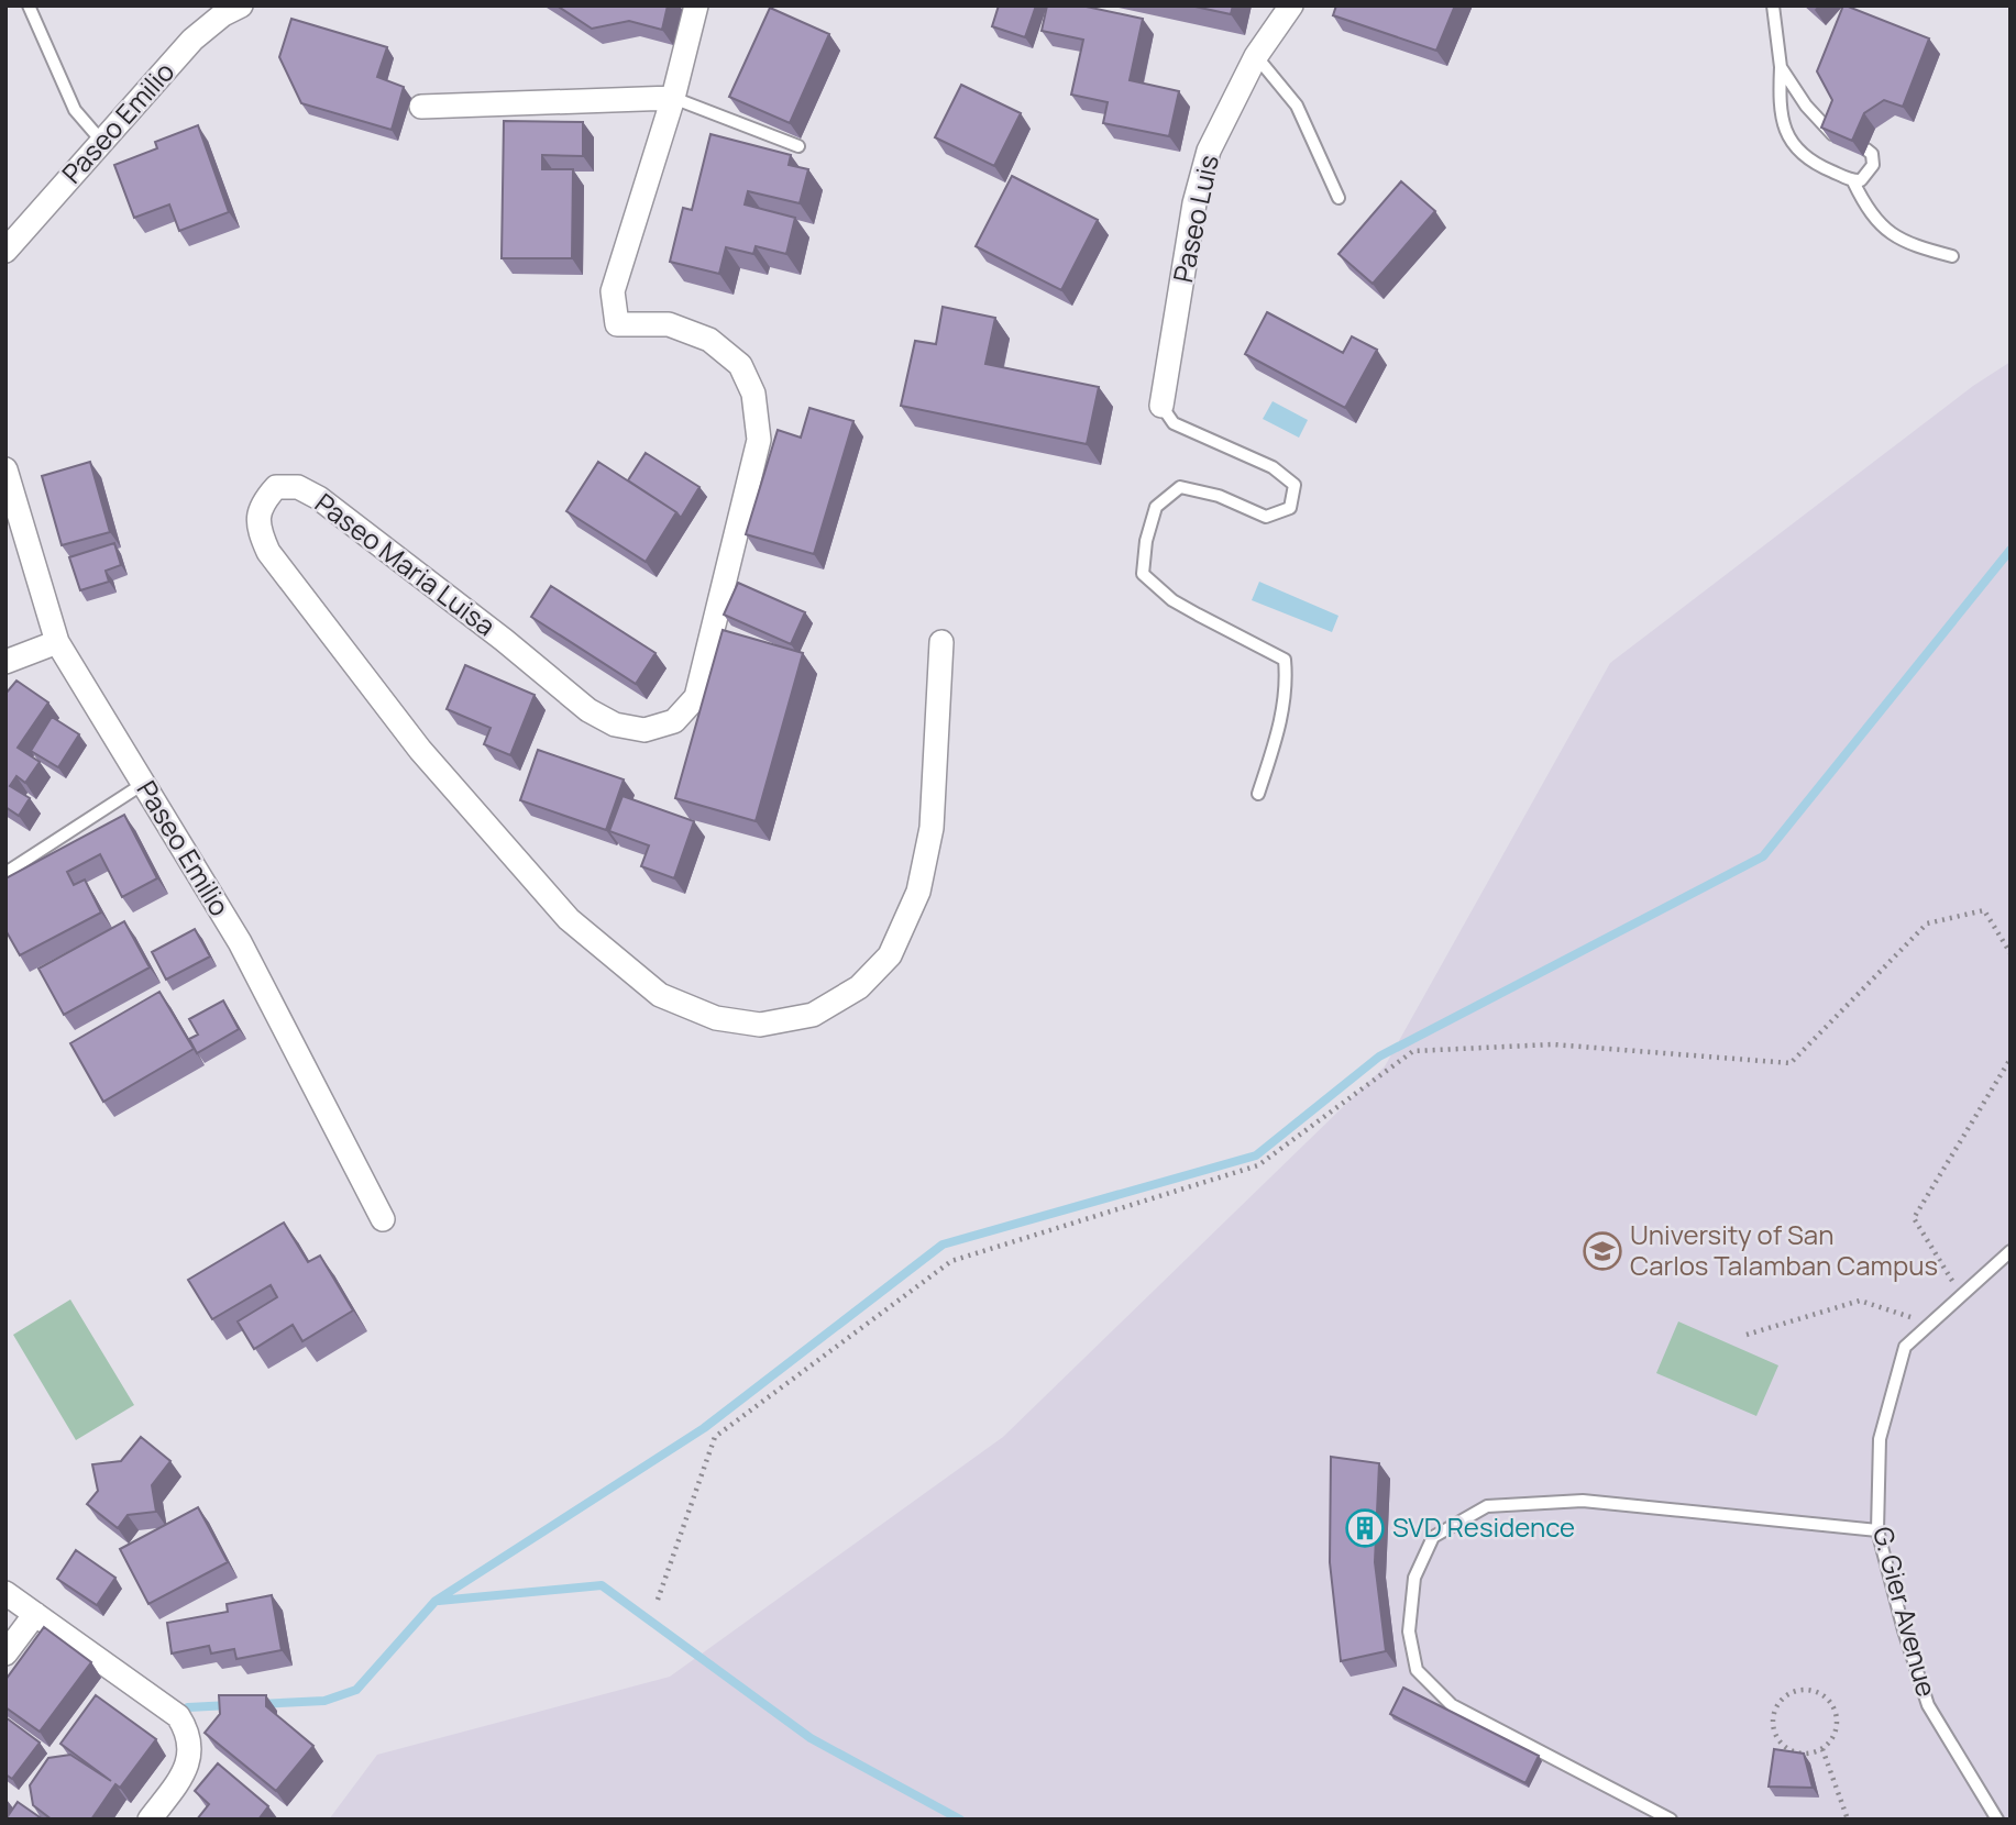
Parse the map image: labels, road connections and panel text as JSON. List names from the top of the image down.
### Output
{
  "streets": {
    "street": ["Paseo Emilio", "Paseo Luis", "Paseo Maria Luisa"],
    "lane": ["G. Gier Avenue"]
  },
  "places": {
    "school or university": ["University of San Carlos Talamban Campus"],
    "building": ["SVD Residence"]
  }
}
